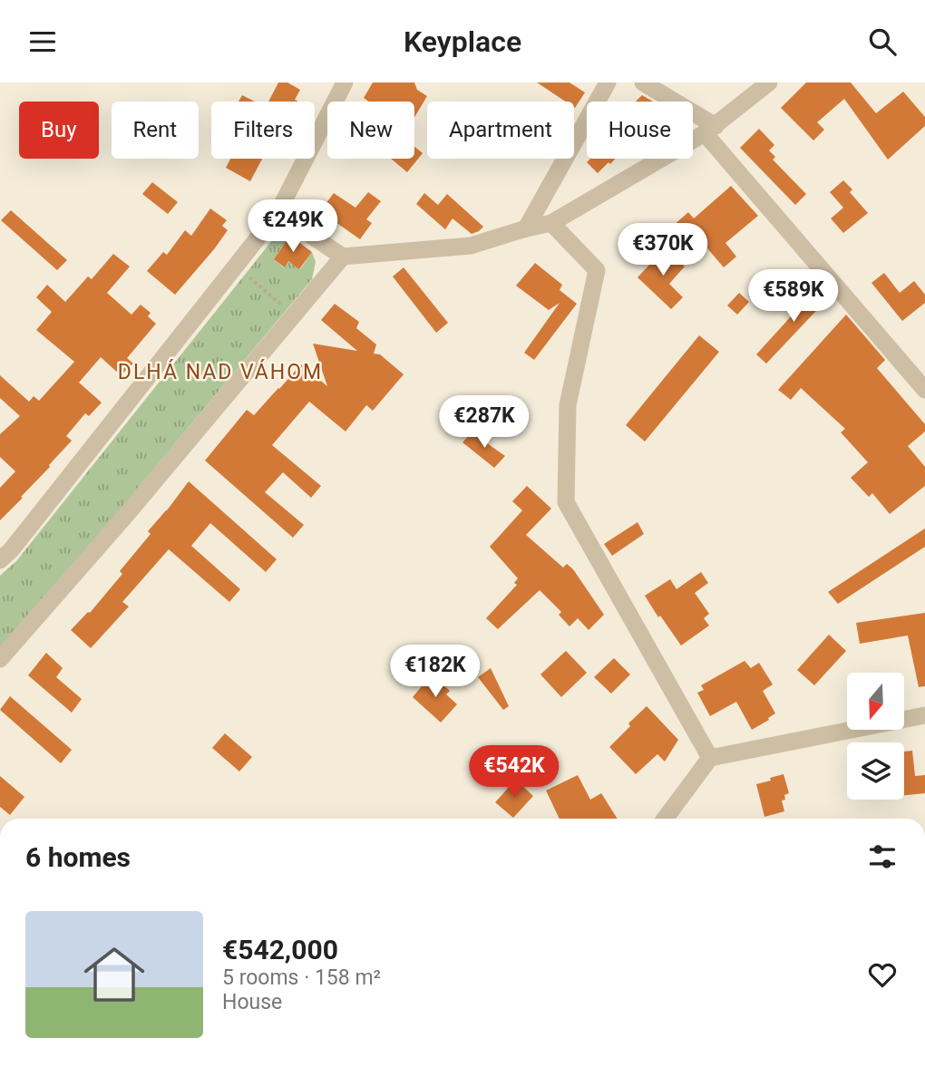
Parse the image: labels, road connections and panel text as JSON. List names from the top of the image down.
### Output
{
  "districts": ["DLHÁ NAD VÁHOM"],
  "north": "bottom",
  "page": {
    "header": "Keyplace",
    "chip": [
      "Buy",
      "Rent",
      "Filters",
      "New",
      "Apartment",
      "House"
    ],
    "price": [
      "€249K",
      "€370K",
      "€589K",
      "€287K",
      "€182K",
      "€542K"
    ],
    "heading": "6 homes",
    "list": [
      {
        "name": "€542,000",
        "note": "5 rooms · 158 m² · House"
      }
    ]
  }
}
